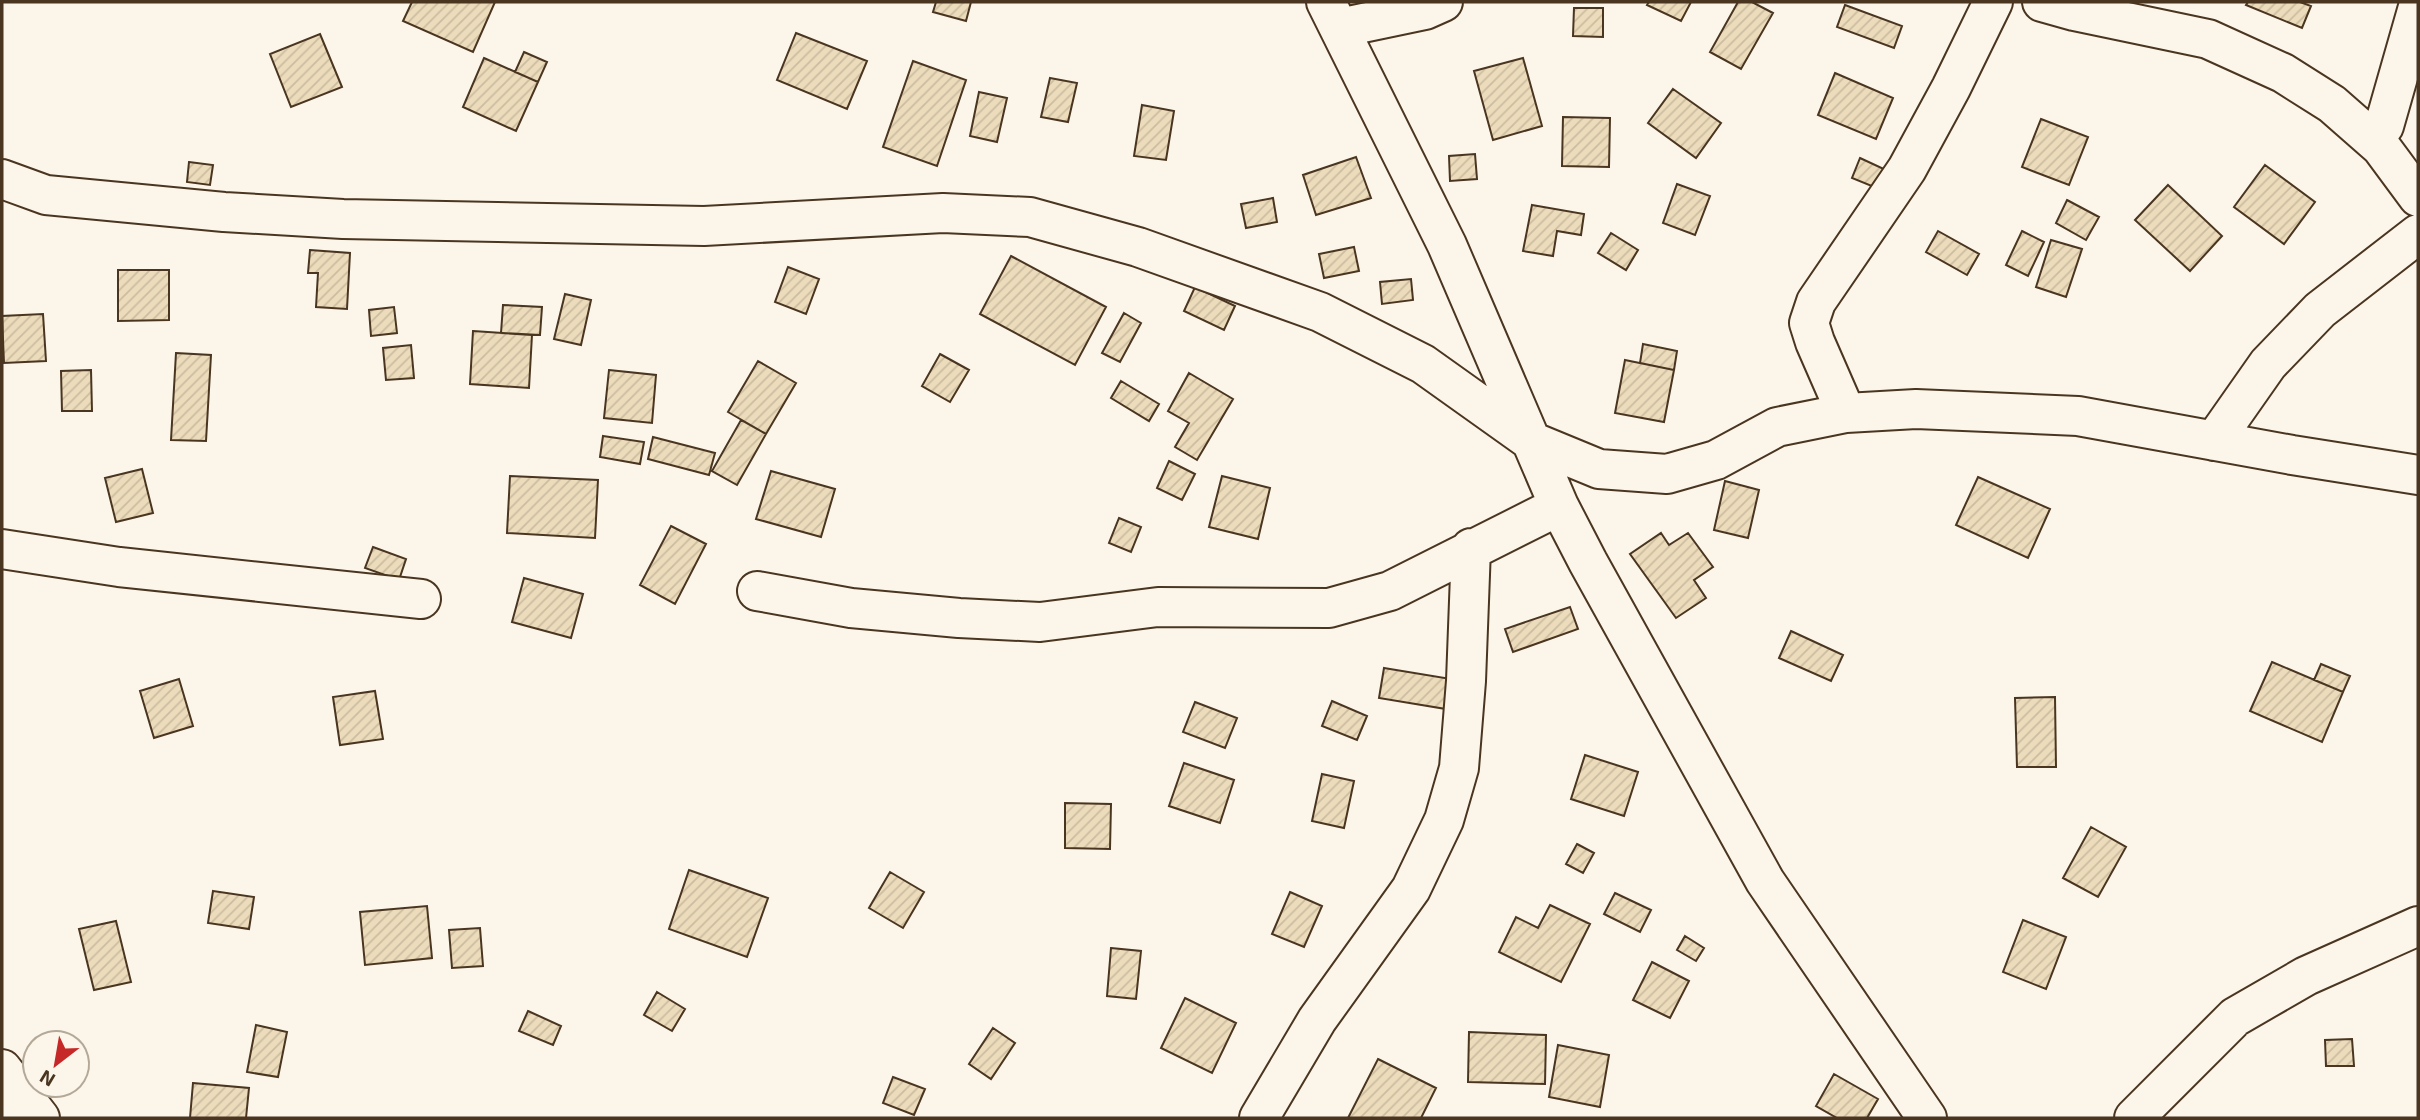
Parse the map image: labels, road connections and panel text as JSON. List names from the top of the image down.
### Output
{
  "north": "bottom left"
}
